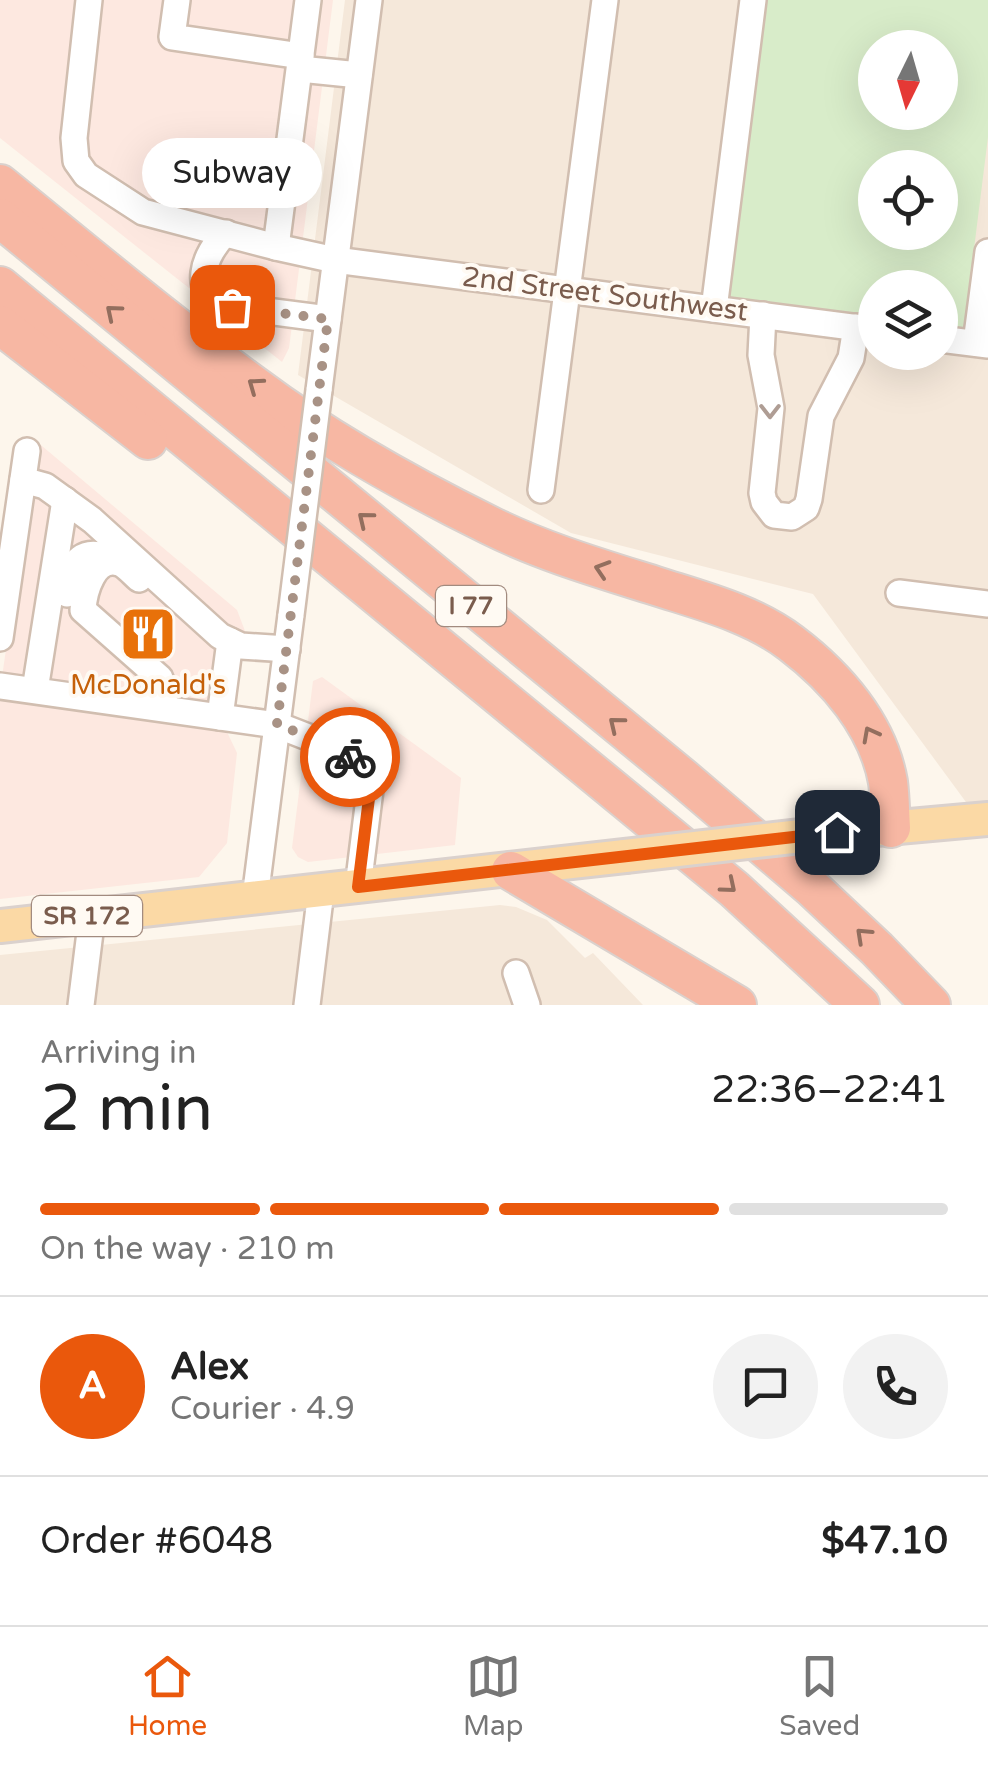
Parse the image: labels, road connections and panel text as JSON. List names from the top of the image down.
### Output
{
  "streets": {
    "highway": ["I 77"],
    "main road": ["SR 172"],
    "street": ["2nd Street Southwest"]
  },
  "places": {
    "other": ["Subway"],
    "restaurant": ["McDonald's"]
  },
  "north": "bottom",
  "page": {
    "bubble": "Subway",
    "heading": ["2 min", "Arriving in", "22:36–22:41"],
    "panel": [
      "Alex",
      "Courier · 4.9",
      "Order #6048",
      "$47.10"
    ],
    "bar": "On the way · 210 m",
    "round": "A",
    "tabs": ["Home", "Map", "Saved"]
  }
}
